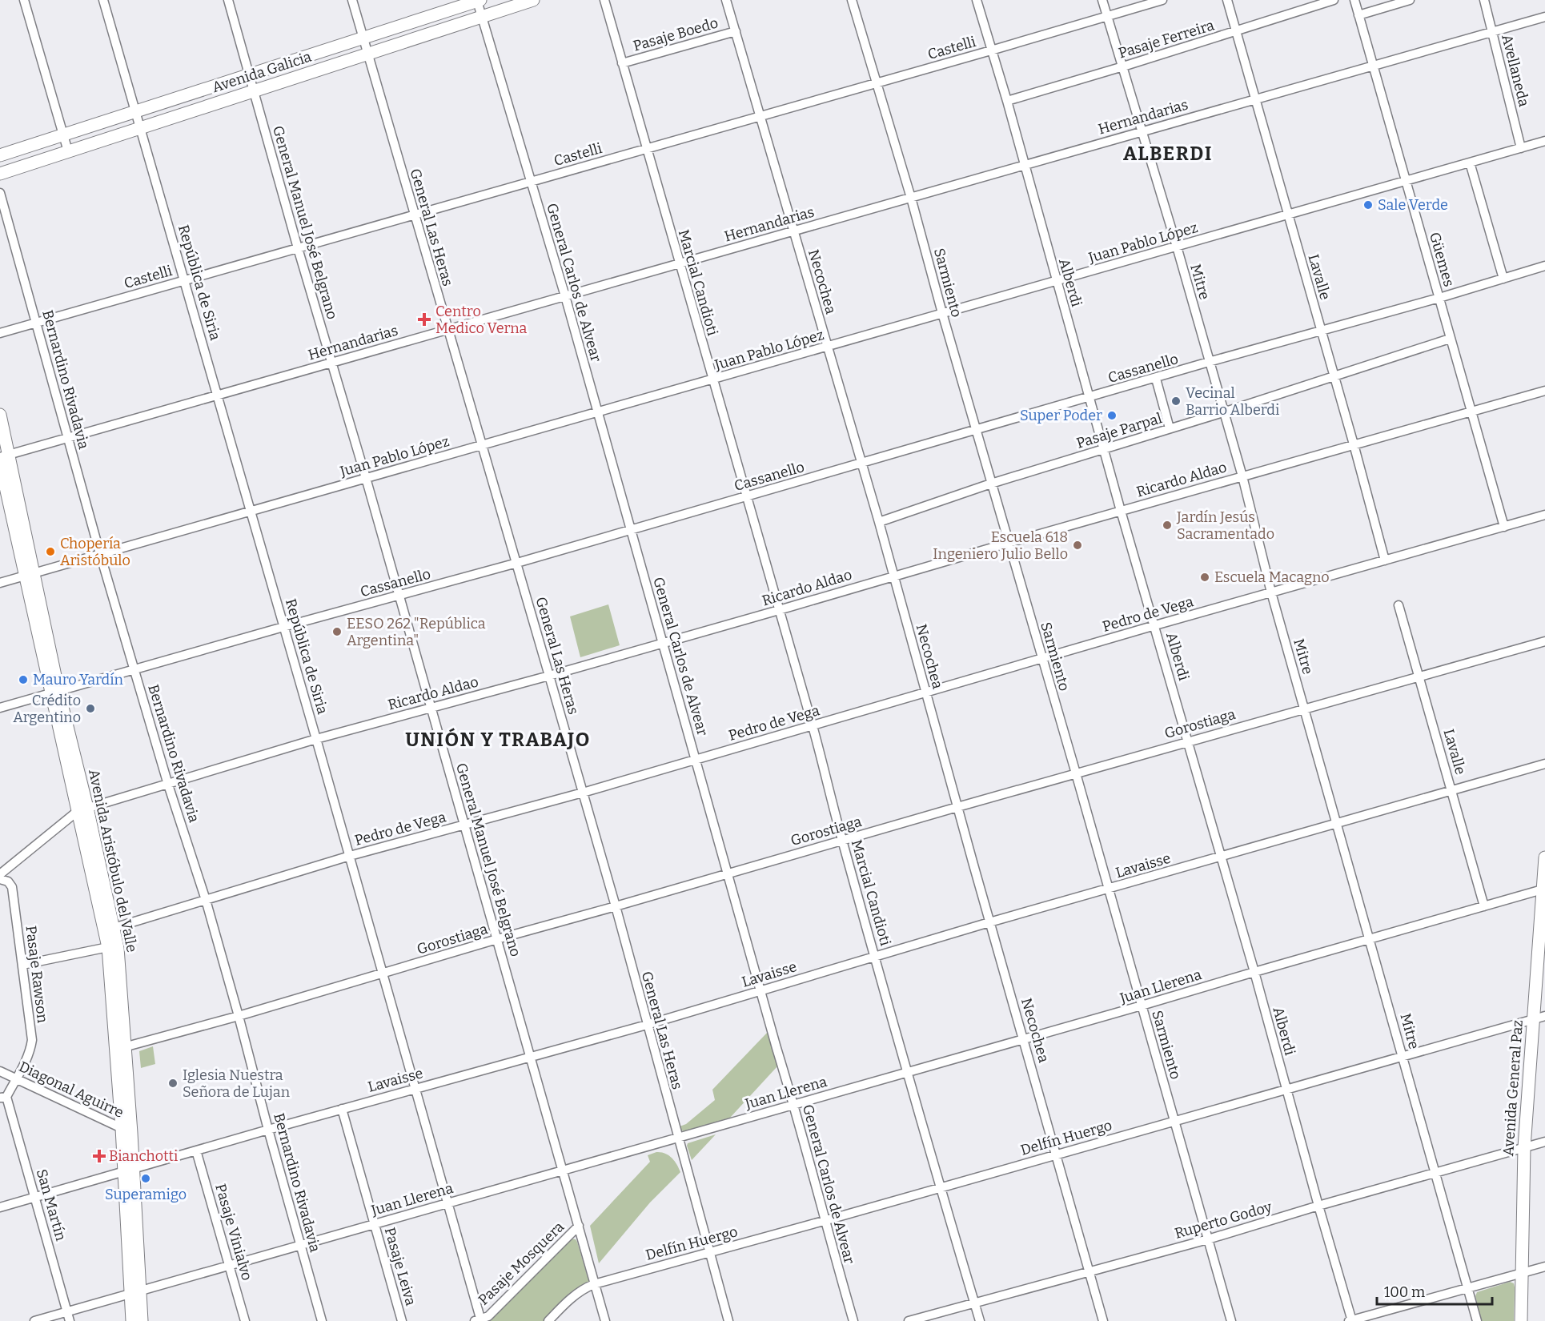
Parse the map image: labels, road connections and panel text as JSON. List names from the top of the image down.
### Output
{
  "streets": {
    "main road": ["Avenida Galicia", "Avenida Aristóbulo del Valle", "Avenida General Paz"],
    "street": [
      "Pasaje Boedo",
      "Pasaje Ferreira",
      "Castelli",
      "Avellaneda",
      "Hernandarias",
      "General Manuel José Belgrano",
      "General Las Heras",
      "Juan Pablo López",
      "Güemes",
      "Lavalle",
      "Necochea",
      "Mitre",
      "República de Siria",
      "General Carlos de Alvear",
      "Marcial Candioti",
      "Sarmiento",
      "Alberdi",
      "Cassanello",
      "Bernardino Rivadavia",
      "Pasaje Parpal",
      "Ricardo Aldao",
      "Pedro de Vega",
      "Gorostiaga",
      "Lavaisse",
      "Pasaje Rawson",
      "Juan Llerena",
      "Diagonal Aguirre",
      "Delfín Huergo",
      "San Martín",
      "Ruperto Godoy",
      "Pasaje Vinialvo",
      "Pasaje Mosquera",
      "Pasaje Leiva"
    ]
  },
  "crossings": [
    ["Pasaje Boedo", "Necochea"],
    ["Pasaje Boedo", "Marcial Candioti"],
    ["Pasaje Ferreira", "Lavalle"],
    ["Pasaje Ferreira", "Mitre"],
    ["Pasaje Ferreira", "Alberdi"],
    ["Castelli", "General Manuel José Belgrano"],
    ["Castelli", "General Las Heras"],
    ["Castelli", "Necochea"],
    ["Castelli", "Mitre"],
    ["Castelli", "República de Siria"],
    ["Castelli", "General Carlos de Alvear"],
    ["Castelli", "Marcial Candioti"],
    ["Castelli", "Sarmiento"],
    ["Castelli", "Alberdi"],
    ["Castelli", "Bernardino Rivadavia"],
    ["Avellaneda", "Hernandarias"],
    ["Avellaneda", "Juan Pablo López"],
    ["Avenida Galicia", "General Manuel José Belgrano"],
    ["Avenida Galicia", "General Las Heras"],
    ["Avenida Galicia", "República de Siria"],
    ["Avenida Galicia", "General Carlos de Alvear"],
    ["Hernandarias", "General Manuel José Belgrano"],
    ["Hernandarias", "General Las Heras"],
    ["Hernandarias", "Güemes"],
    ["Hernandarias", "Lavalle"],
    ["Hernandarias", "Necochea"],
    ["Hernandarias", "Mitre"],
    ["Hernandarias", "República de Siria"],
    ["Hernandarias", "General Carlos de Alvear"],
    ["Hernandarias", "Marcial Candioti"],
    ["Hernandarias", "Sarmiento"],
    ["Hernandarias", "Alberdi"],
    ["Hernandarias", "Bernardino Rivadavia"],
    ["Hernandarias", "Avenida Aristóbulo del Valle"],
    ["General Manuel José Belgrano", "Juan Pablo López"],
    ["General Manuel José Belgrano", "Cassanello"],
    ["General Manuel José Belgrano", "Ricardo Aldao"],
    ["General Manuel José Belgrano", "Pedro de Vega"],
    ["General Manuel José Belgrano", "Gorostiaga"],
    ["General Manuel José Belgrano", "Lavaisse"],
    ["General Manuel José Belgrano", "Juan Llerena"],
    ["General Manuel José Belgrano", "Delfín Huergo"],
    ["General Manuel José Belgrano", "Pasaje Mosquera"],
    ["General Las Heras", "Juan Pablo López"],
    ["General Las Heras", "Cassanello"],
    ["General Las Heras", "Ricardo Aldao"],
    ["General Las Heras", "Pedro de Vega"],
    ["General Las Heras", "Gorostiaga"],
    ["General Las Heras", "Lavaisse"],
    ["General Las Heras", "Juan Llerena"],
    ["General Las Heras", "Delfín Huergo"],
    ["Juan Pablo López", "Güemes"],
    ["Juan Pablo López", "Lavalle"],
    ["Juan Pablo López", "Necochea"],
    ["Juan Pablo López", "Mitre"],
    ["Juan Pablo López", "República de Siria"],
    ["Juan Pablo López", "General Carlos de Alvear"],
    ["Juan Pablo López", "Marcial Candioti"],
    ["Juan Pablo López", "Sarmiento"],
    ["Juan Pablo López", "Alberdi"],
    ["Juan Pablo López", "Bernardino Rivadavia"],
    ["Juan Pablo López", "Avenida Aristóbulo del Valle"],
    ["Güemes", "Cassanello"],
    ["Güemes", "Pasaje Parpal"],
    ["Güemes", "Ricardo Aldao"],
    ["Güemes", "Pedro de Vega"],
    ["Lavalle", "Cassanello"],
    ["Lavalle", "Pasaje Parpal"],
    ["Lavalle", "Ricardo Aldao"],
    ["Lavalle", "Pedro de Vega"],
    ["Lavalle", "Gorostiaga"],
    ["Lavalle", "Lavaisse"],
    ["Lavalle", "Juan Llerena"],
    ["Necochea", "Cassanello"],
    ["Necochea", "Pasaje Parpal"],
    ["Necochea", "Ricardo Aldao"],
    ["Necochea", "Pedro de Vega"],
    ["Necochea", "Gorostiaga"],
    ["Necochea", "Lavaisse"],
    ["Necochea", "Juan Llerena"],
    ["Necochea", "Delfín Huergo"],
    ["Necochea", "Ruperto Godoy"],
    ["Mitre", "Cassanello"],
    ["Mitre", "Pasaje Parpal"],
    ["Mitre", "Ricardo Aldao"],
    ["Mitre", "Pedro de Vega"],
    ["Mitre", "Gorostiaga"],
    ["Mitre", "Lavaisse"],
    ["Mitre", "Juan Llerena"],
    ["Mitre", "Delfín Huergo"],
    ["Mitre", "Ruperto Godoy"],
    ["República de Siria", "Cassanello"],
    ["República de Siria", "Ricardo Aldao"],
    ["República de Siria", "Pedro de Vega"],
    ["República de Siria", "Gorostiaga"],
    ["República de Siria", "Lavaisse"],
    ["República de Siria", "Juan Llerena"],
    ["República de Siria", "Pasaje Mosquera"],
    ["General Carlos de Alvear", "Cassanello"],
    ["General Carlos de Alvear", "Ricardo Aldao"],
    ["General Carlos de Alvear", "Pedro de Vega"],
    ["General Carlos de Alvear", "Gorostiaga"],
    ["General Carlos de Alvear", "Lavaisse"],
    ["General Carlos de Alvear", "Juan Llerena"],
    ["General Carlos de Alvear", "Delfín Huergo"],
    ["Marcial Candioti", "Cassanello"],
    ["Marcial Candioti", "Ricardo Aldao"],
    ["Marcial Candioti", "Pedro de Vega"],
    ["Marcial Candioti", "Gorostiaga"],
    ["Marcial Candioti", "Lavaisse"],
    ["Marcial Candioti", "Juan Llerena"],
    ["Marcial Candioti", "Delfín Huergo"],
    ["Marcial Candioti", "Ruperto Godoy"],
    ["Sarmiento", "Cassanello"],
    ["Sarmiento", "Pasaje Parpal"],
    ["Sarmiento", "Ricardo Aldao"],
    ["Sarmiento", "Pedro de Vega"],
    ["Sarmiento", "Gorostiaga"],
    ["Sarmiento", "Lavaisse"],
    ["Sarmiento", "Juan Llerena"],
    ["Sarmiento", "Delfín Huergo"],
    ["Sarmiento", "Ruperto Godoy"],
    ["Alberdi", "Cassanello"],
    ["Alberdi", "Pasaje Parpal"],
    ["Alberdi", "Ricardo Aldao"],
    ["Alberdi", "Pedro de Vega"],
    ["Alberdi", "Gorostiaga"],
    ["Alberdi", "Lavaisse"],
    ["Alberdi", "Juan Llerena"],
    ["Alberdi", "Delfín Huergo"],
    ["Alberdi", "Ruperto Godoy"],
    ["Cassanello", "Bernardino Rivadavia"],
    ["Cassanello", "Avenida Aristóbulo del Valle"],
    ["Bernardino Rivadavia", "Ricardo Aldao"],
    ["Bernardino Rivadavia", "Pedro de Vega"],
    ["Bernardino Rivadavia", "Gorostiaga"],
    ["Bernardino Rivadavia", "Lavaisse"],
    ["Bernardino Rivadavia", "Juan Llerena"],
    ["Ricardo Aldao", "Avenida Aristóbulo del Valle"],
    ["Pedro de Vega", "Avenida Aristóbulo del Valle"],
    ["Gorostiaga", "Avenida Aristóbulo del Valle"],
    ["Avenida Aristóbulo del Valle", "Lavaisse"],
    ["Avenida Aristóbulo del Valle", "Juan Llerena"],
    ["Avenida Aristóbulo del Valle", "Diagonal Aguirre"],
    ["Lavaisse", "San Martín"],
    ["Lavaisse", "Pasaje Vinialvo"],
    ["Lavaisse", "Pasaje Leiva"],
    ["Pasaje Rawson", "Diagonal Aguirre"],
    ["Pasaje Rawson", "San Martín"],
    ["Juan Llerena", "Avenida General Paz"],
    ["Juan Llerena", "San Martín"],
    ["Juan Llerena", "Pasaje Vinialvo"],
    ["Juan Llerena", "Pasaje Leiva"],
    ["Avenida General Paz", "Delfín Huergo"],
    ["Avenida General Paz", "Ruperto Godoy"]
  ],
  "districts": ["ALBERDI", "UNIÓN Y TRABAJO"],
  "places": {
    "other": [
      "Sale Verde",
      "Vecinal Barrio Alberdi",
      "Super Poder",
      "Jardín Jesús Sacramentado",
      "Escuela 618 Ingeniero Julio Bello",
      "Chopería Aristóbulo",
      "Escuela Macagno",
      "EESO 262 \"República Argentina\"",
      "Mauro Yardín",
      "Crédito Argentino",
      "Iglesia Nuestra Señora de Lujan",
      "Superamigo"
    ],
    "health": ["Centro Medico Verna", "Bianchotti"]
  },
  "scale_bar": "100 m"
}
